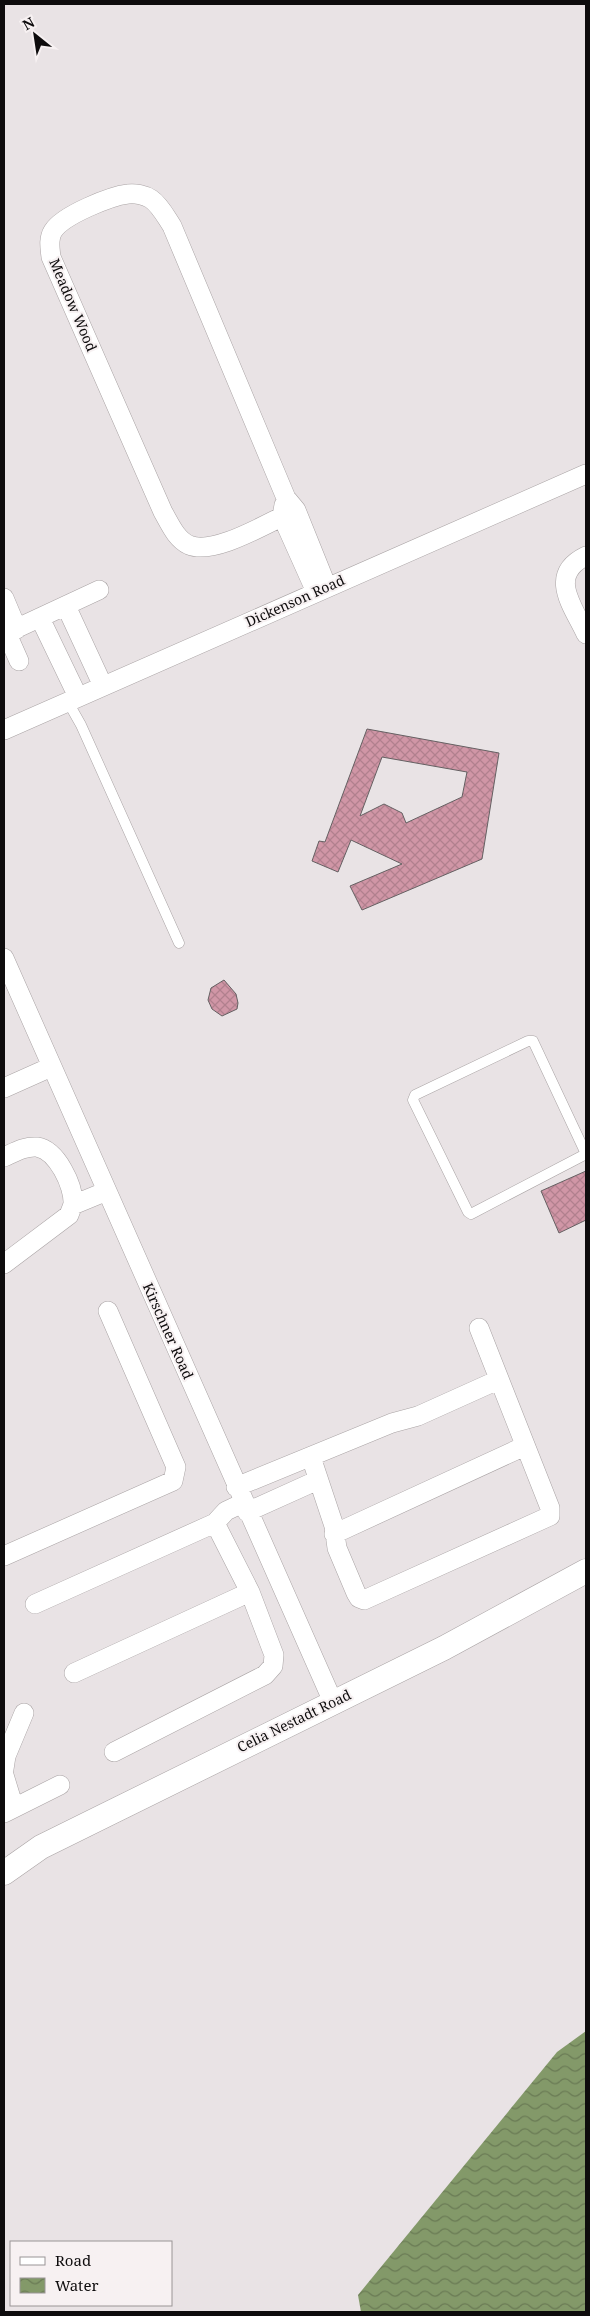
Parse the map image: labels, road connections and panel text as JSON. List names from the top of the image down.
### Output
{
  "streets": {
    "street": [
      "Meadow Wood",
      "Dickenson Road",
      "Kirschner Road",
      "Celia Nestadt Road"
    ]
  },
  "crossings": [
    ["Meadow Wood", "Dickenson Road"],
    ["Kirschner Road", "Celia Nestadt Road"]
  ],
  "legend": ["Road", "Water"],
  "north": "top left"
}
